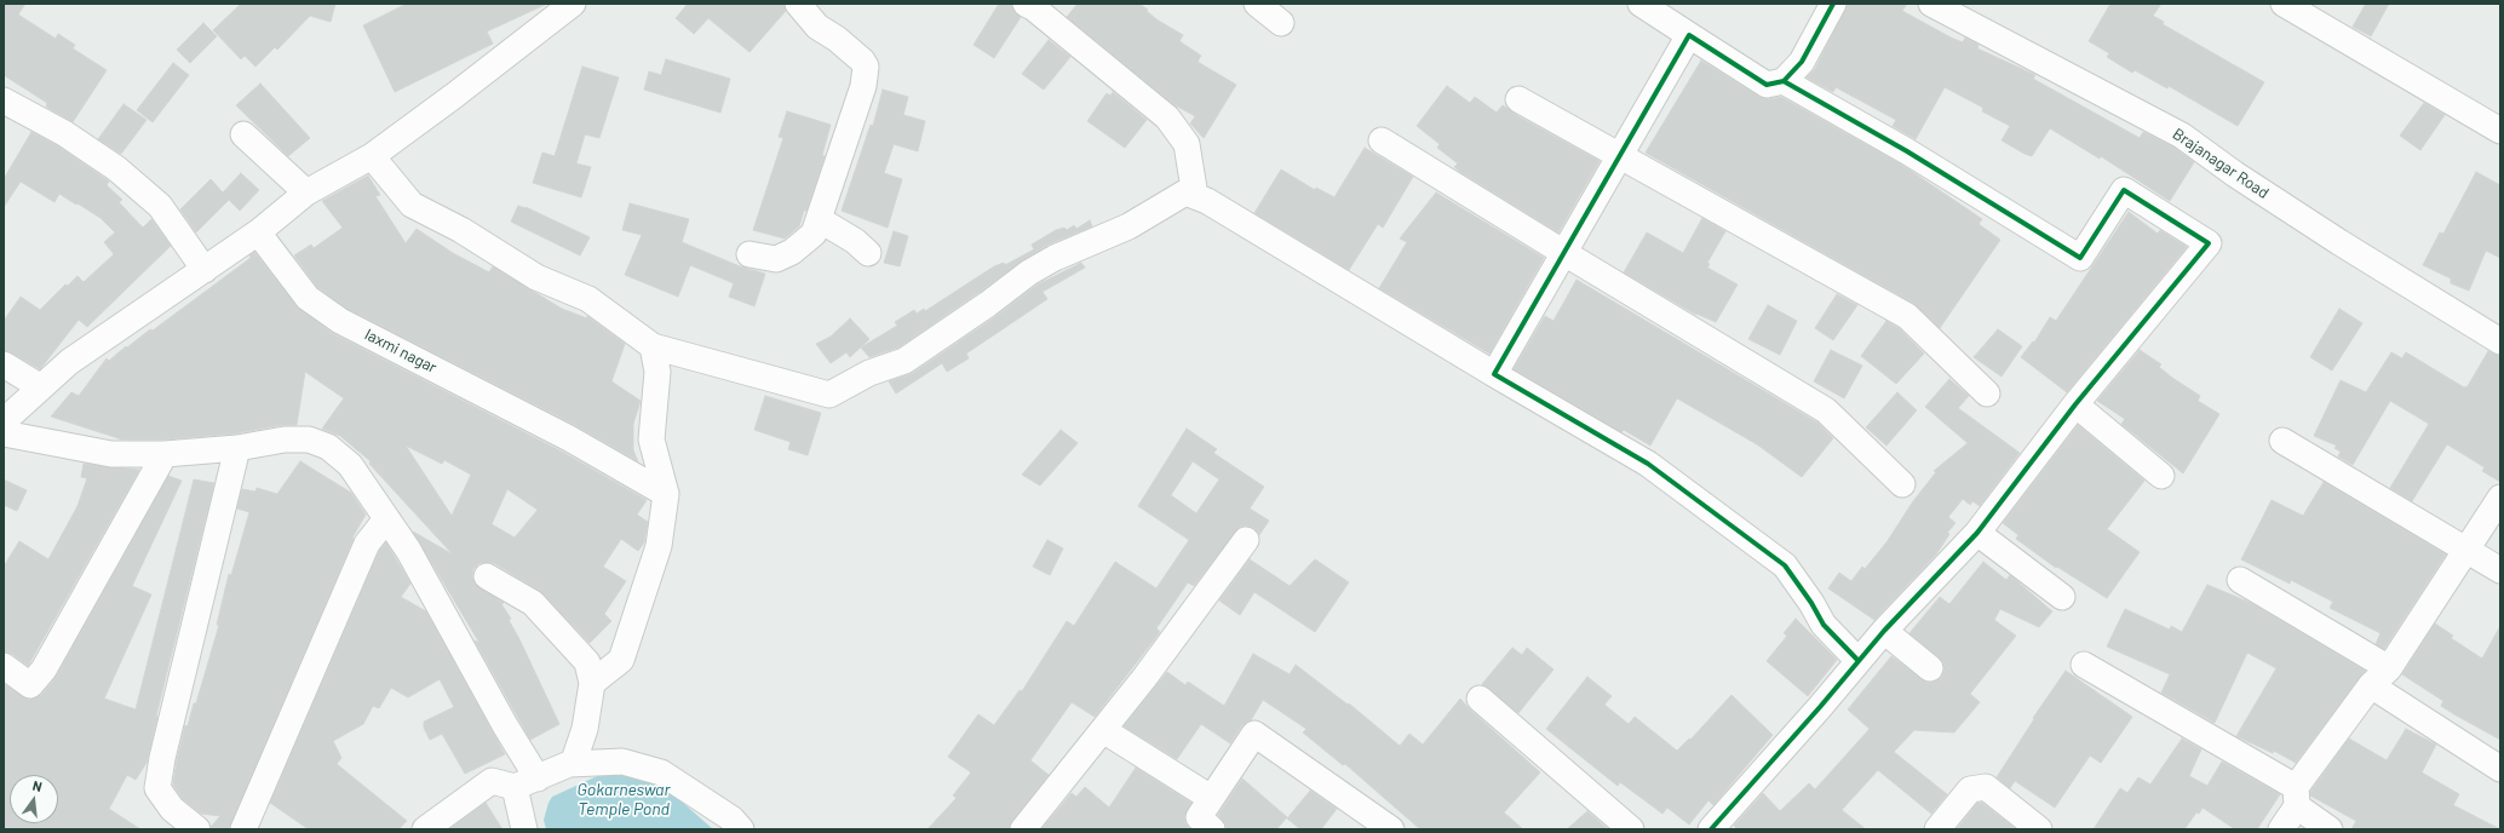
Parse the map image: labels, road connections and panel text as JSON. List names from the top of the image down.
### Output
{
  "streets": {
    "street": ["Brajanagar Road", "laxmi nagar"]
  },
  "water": ["Gokarneswar Temple Pond"],
  "north": "top"
}
